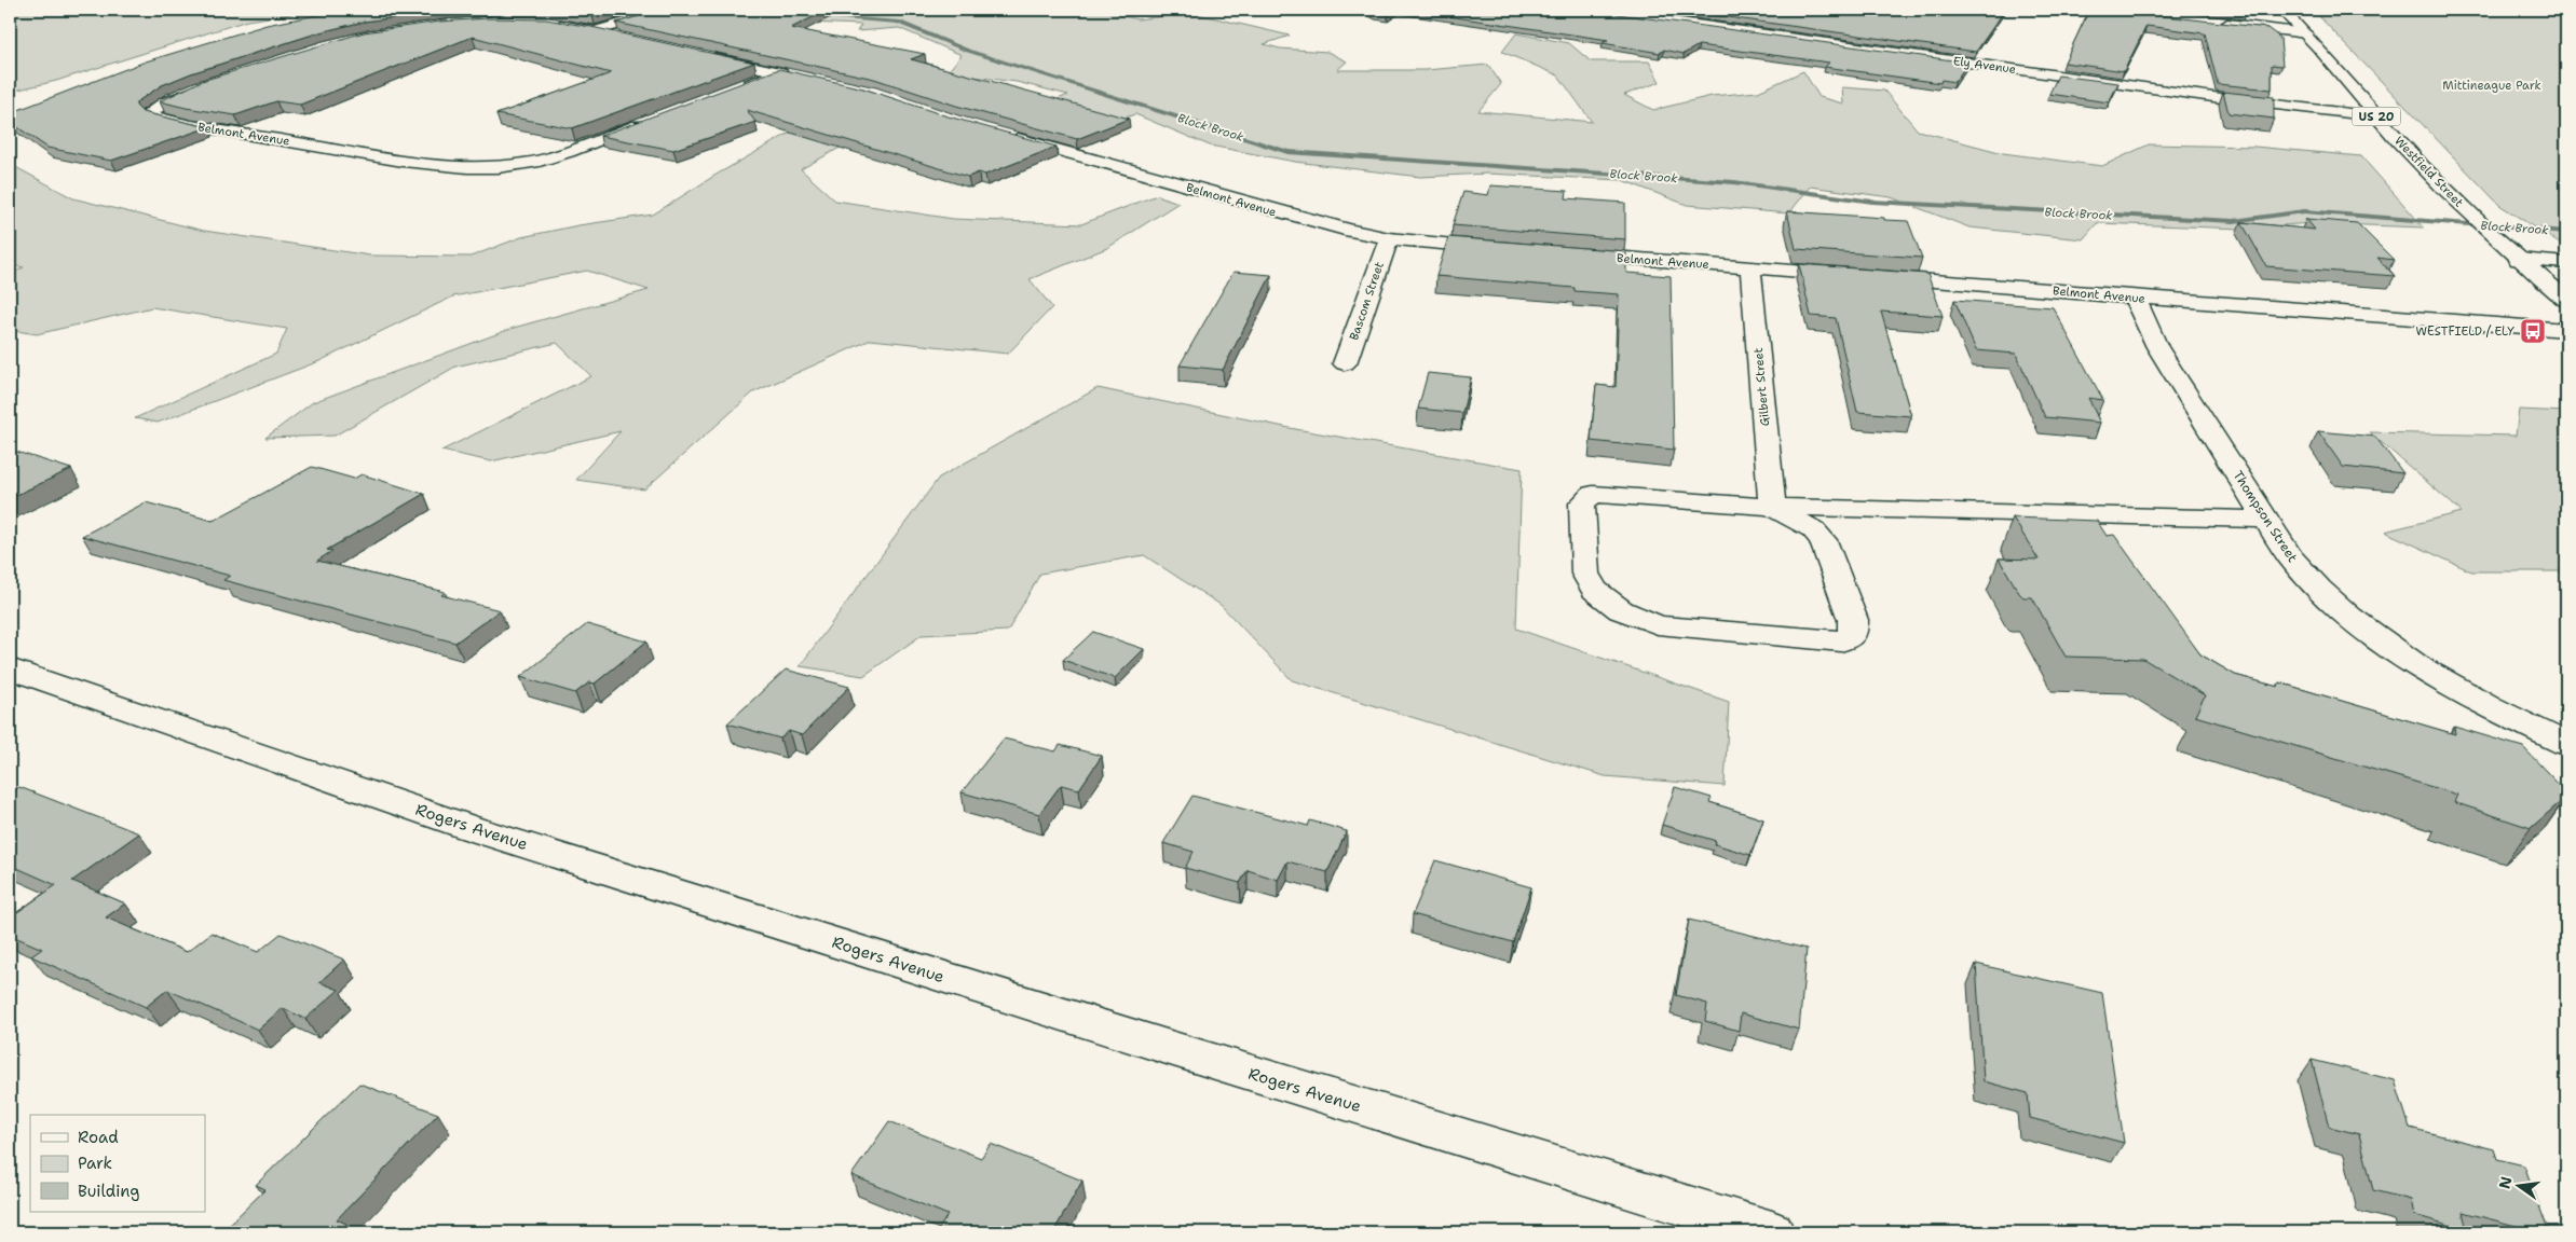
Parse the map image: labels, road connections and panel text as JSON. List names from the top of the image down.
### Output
{
  "streets": {
    "street": [
      "Ely Avenue",
      "US 20",
      "Belmont Avenue",
      "Westfield Street",
      "Bascom Street",
      "Gilbert Street",
      "Thompson Street",
      "Rogers Avenue"
    ]
  },
  "crossings": [
    ["Ely Avenue", "Westfield Street"],
    ["Belmont Avenue", "Bascom Street"],
    ["Belmont Avenue", "Gilbert Street"],
    ["Belmont Avenue", "Thompson Street"]
  ],
  "water": ["Block Brook"],
  "parks": ["Mittineague Park"],
  "places": {
    "bus stop": ["WESTFIELD / ELY"]
  },
  "legend": ["Road", "Park", "Building"],
  "north": "left"
}
